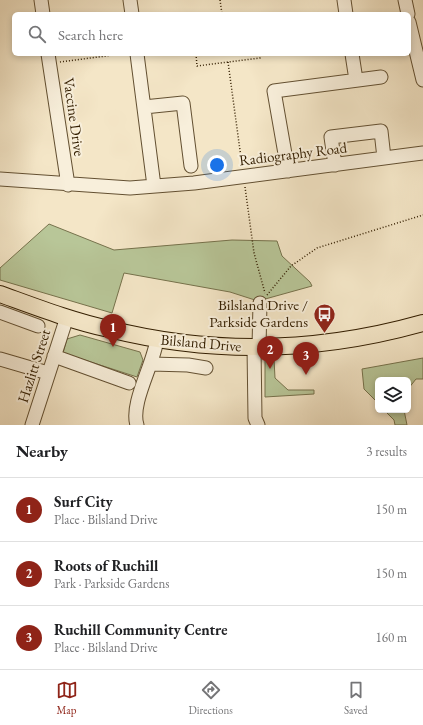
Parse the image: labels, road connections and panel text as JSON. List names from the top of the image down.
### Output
{
  "streets": {
    "main road": ["Bilsland Drive"],
    "street": ["Vaccine Drive", "Radiography Road", "Hazlitt Street"]
  },
  "crossings": [
    ["Vaccine Drive", "Radiography Road"],
    ["Bilsland Drive", "Hazlitt Street"]
  ],
  "places": {
    "bus stop": ["Bilsland Drive / Parkside Gardens"]
  },
  "page": {
    "search": "Search here",
    "pins": ["1", "2", "3"],
    "heading": ["Nearby", "3 results"],
    "list": [
      {
        "mark": "1",
        "name": "Surf City",
        "note": "Place · Bilsland Drive",
        "value": "150 m"
      },
      {
        "mark": "2",
        "name": "Roots of Ruchill",
        "note": "Park · Parkside Gardens",
        "value": "150 m"
      },
      {
        "mark": "3",
        "name": "Ruchill Community Centre",
        "note": "Place · Bilsland Drive",
        "value": "160 m"
      }
    ],
    "nav": ["Map", "Directions", "Saved"]
  }
}
